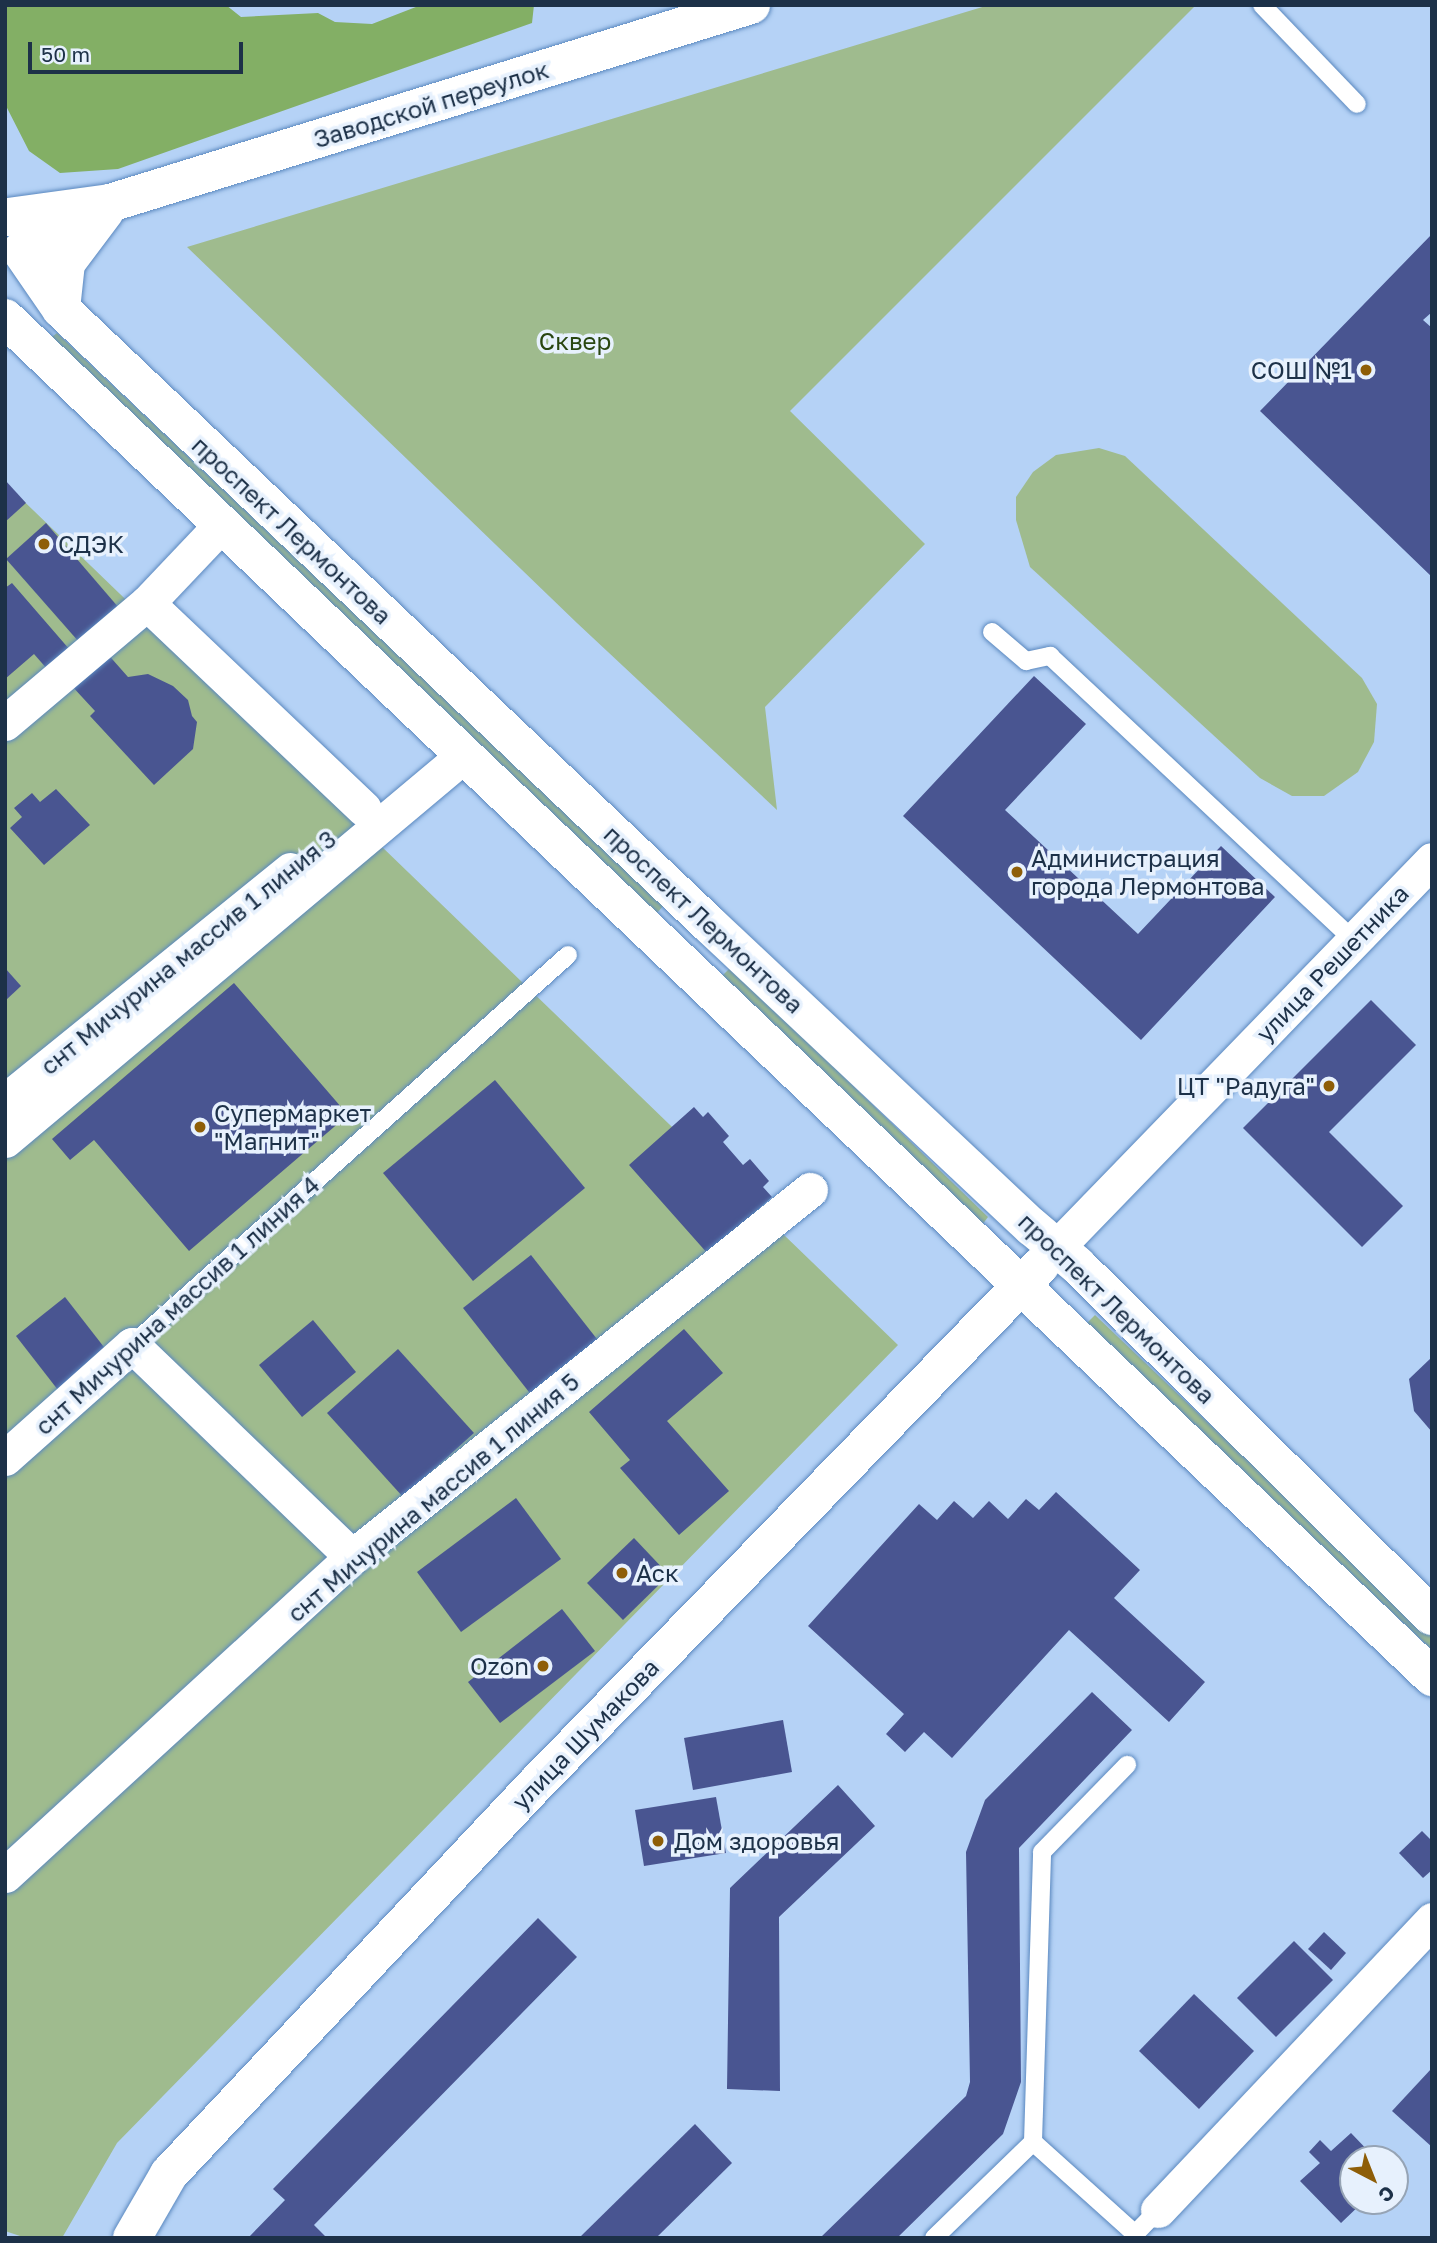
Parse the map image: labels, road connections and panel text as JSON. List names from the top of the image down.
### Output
{
  "streets": {
    "street": [
      "Заводской переулок",
      "проспект Лермонтова",
      "снт Мичурина массив 1 линия 3",
      "улица Решетника",
      "снт Мичурина массив 1 линия 4",
      "снт Мичурина массив 1 линия 5",
      "улица Шумакова"
    ]
  },
  "crossings": [
    ["Заводской переулок", "проспект Лермонтова"],
    ["проспект Лермонтова", "улица Решетника"],
    ["проспект Лермонтова", "улица Шумакова"],
    ["улица Решетника", "улица Шумакова"]
  ],
  "parks": ["Сквер"],
  "places": [
    "СОШ №1",
    "СДЭК",
    "Администрация города Лермонтова",
    "ЦТ \"Радуга\"",
    "Супермаркет \"Магнит\"",
    "Аск",
    "Ozon",
    "Дом здоровья"
  ],
  "scale_bar": "50 m",
  "north": "bottom right"
}
